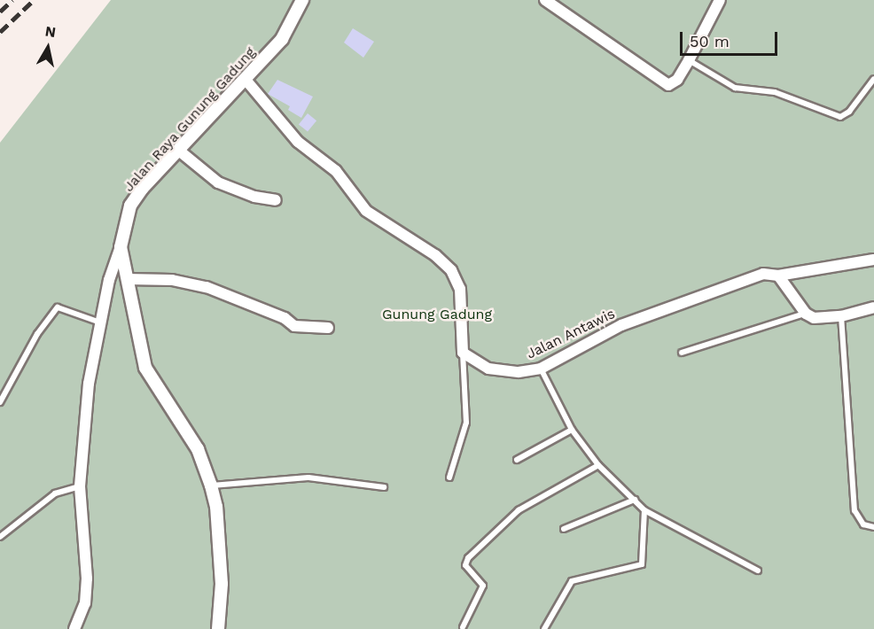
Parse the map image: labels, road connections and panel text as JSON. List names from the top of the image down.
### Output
{
  "streets": {
    "street": ["Jalan Raya Gunung Gadung", "Jalan Antawis"]
  },
  "parks": ["Gunung Gadung"],
  "scale_bar": "50 m",
  "north": "top"
}
